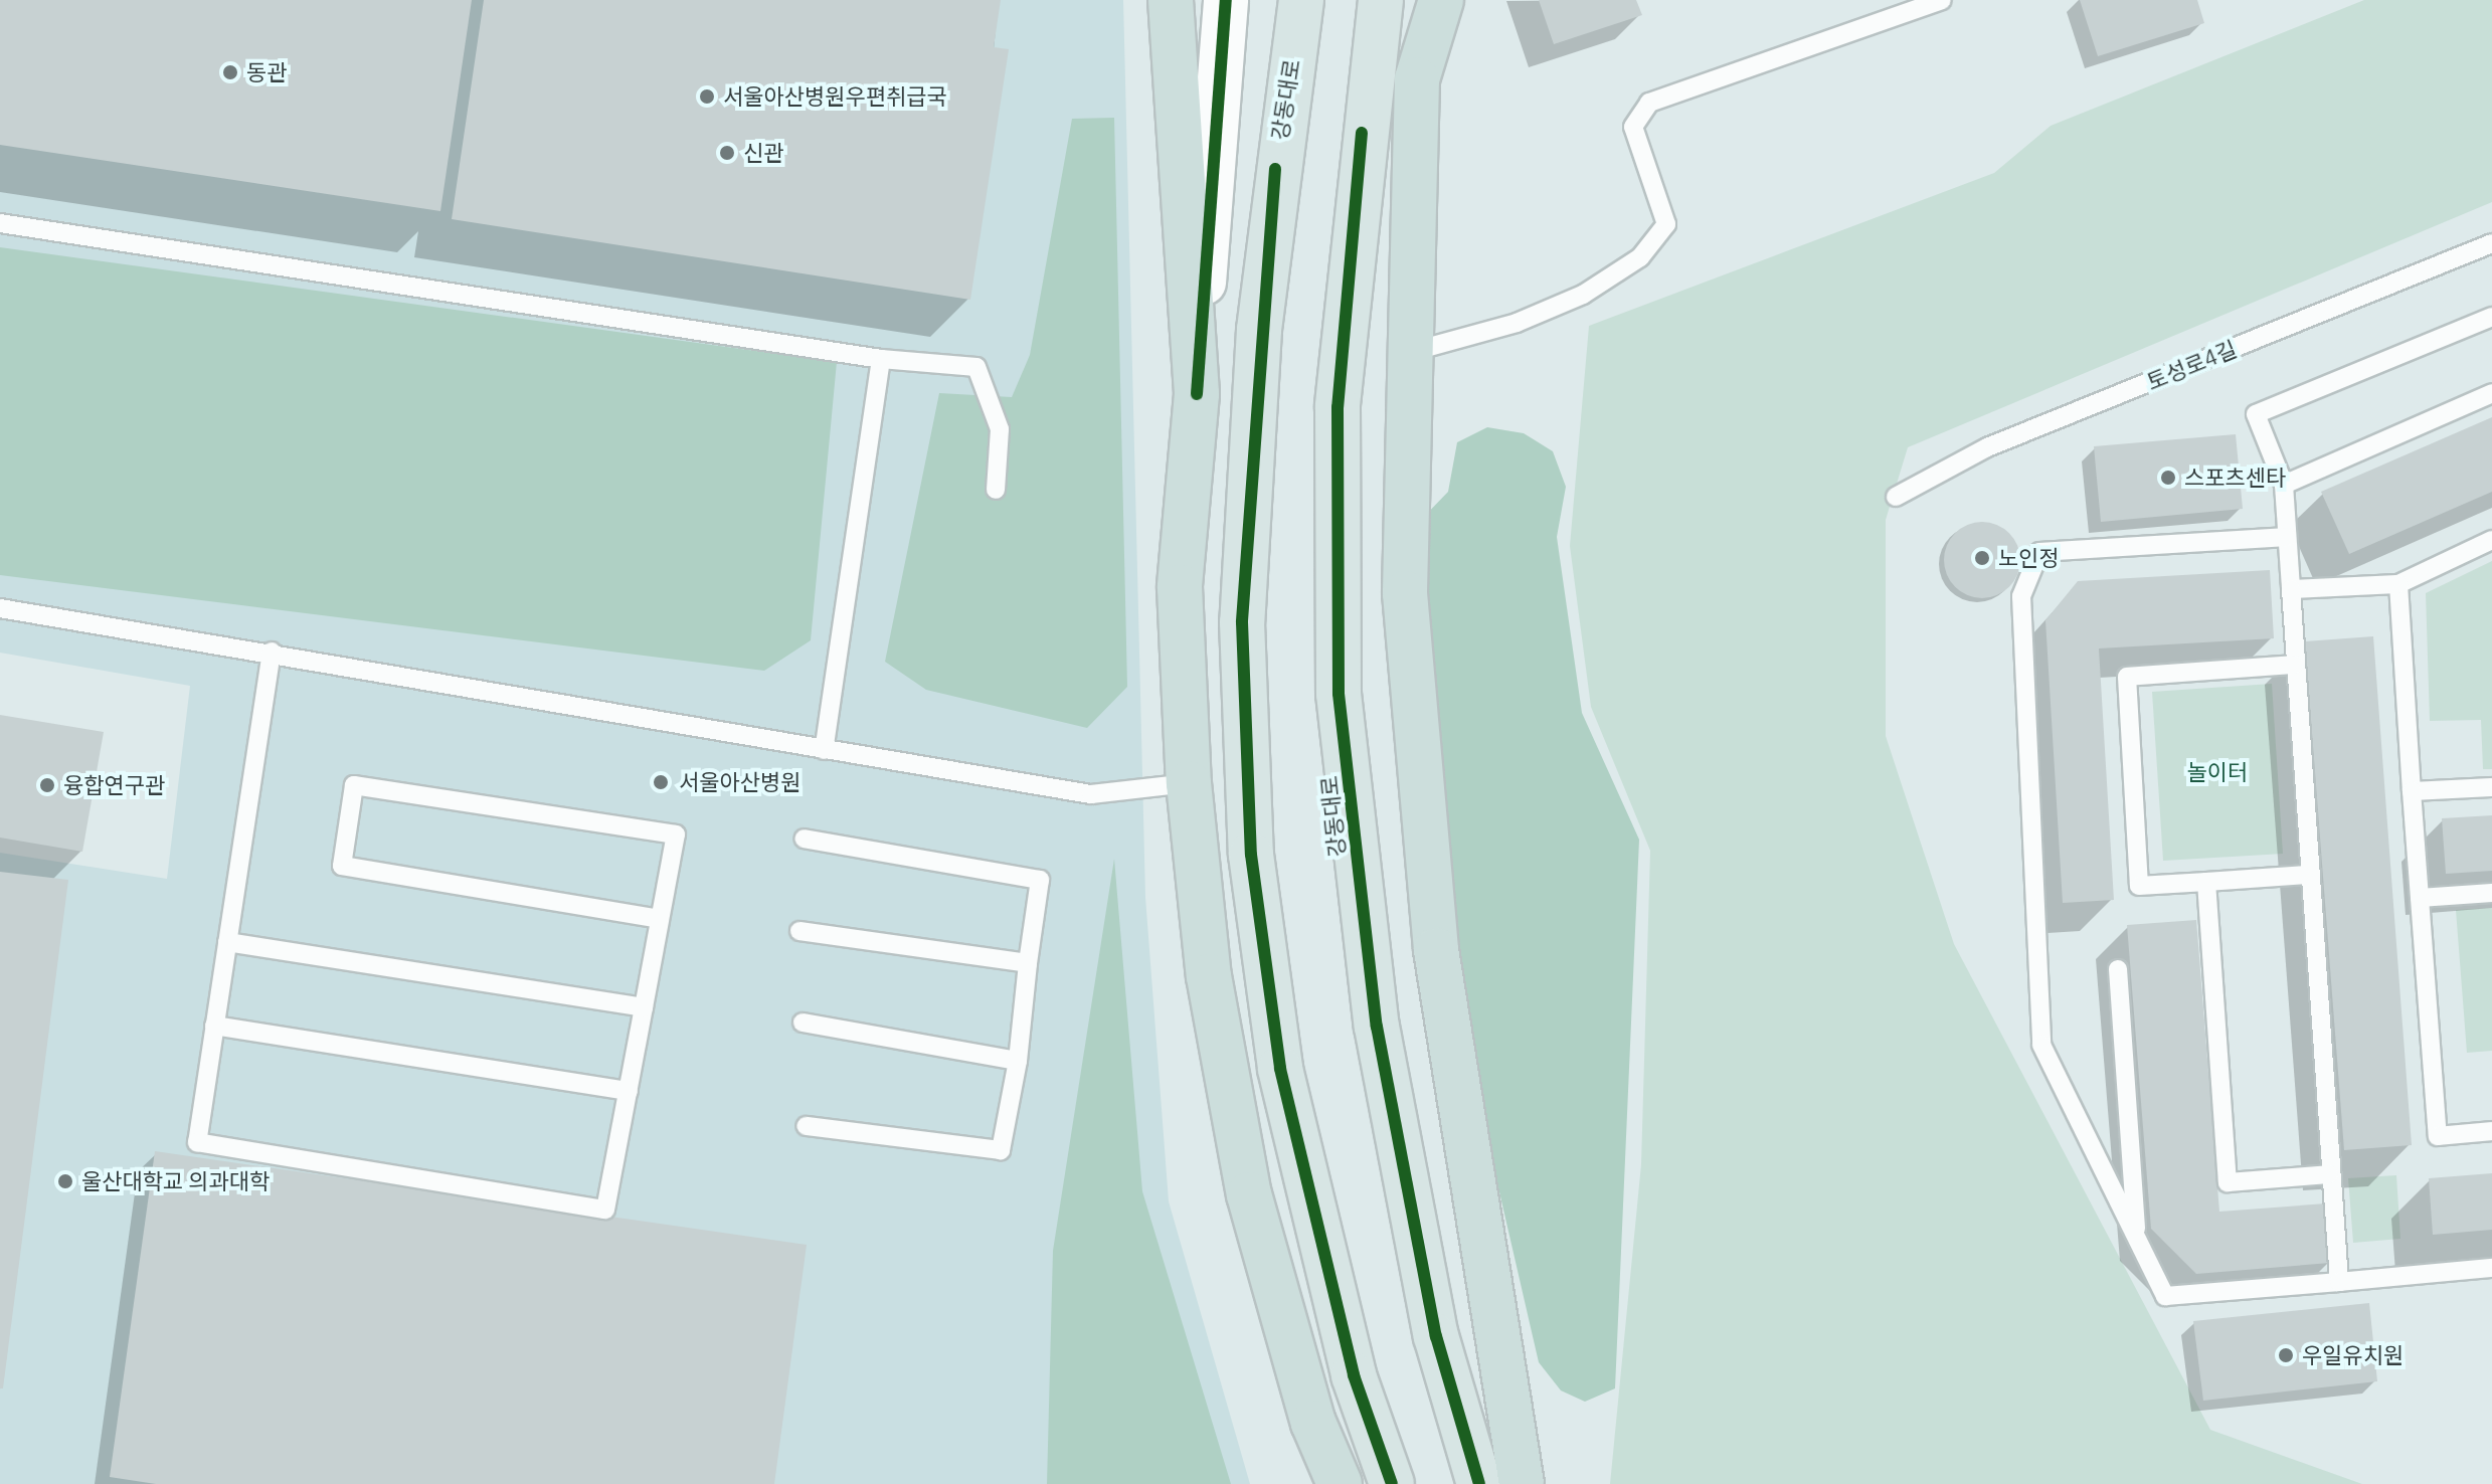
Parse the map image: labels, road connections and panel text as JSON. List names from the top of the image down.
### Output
{
  "streets": {
    "main road": ["강동대로"],
    "lane": ["토성로4길"]
  },
  "parks": ["놀이터"],
  "places": [
    "동관",
    "서울아산병원우편취급국",
    "신관",
    "스포츠센타",
    "노인정",
    "서울아산병원",
    "융합연구관",
    "울산대학교 의과대학",
    "우일유치원"
  ]
}
